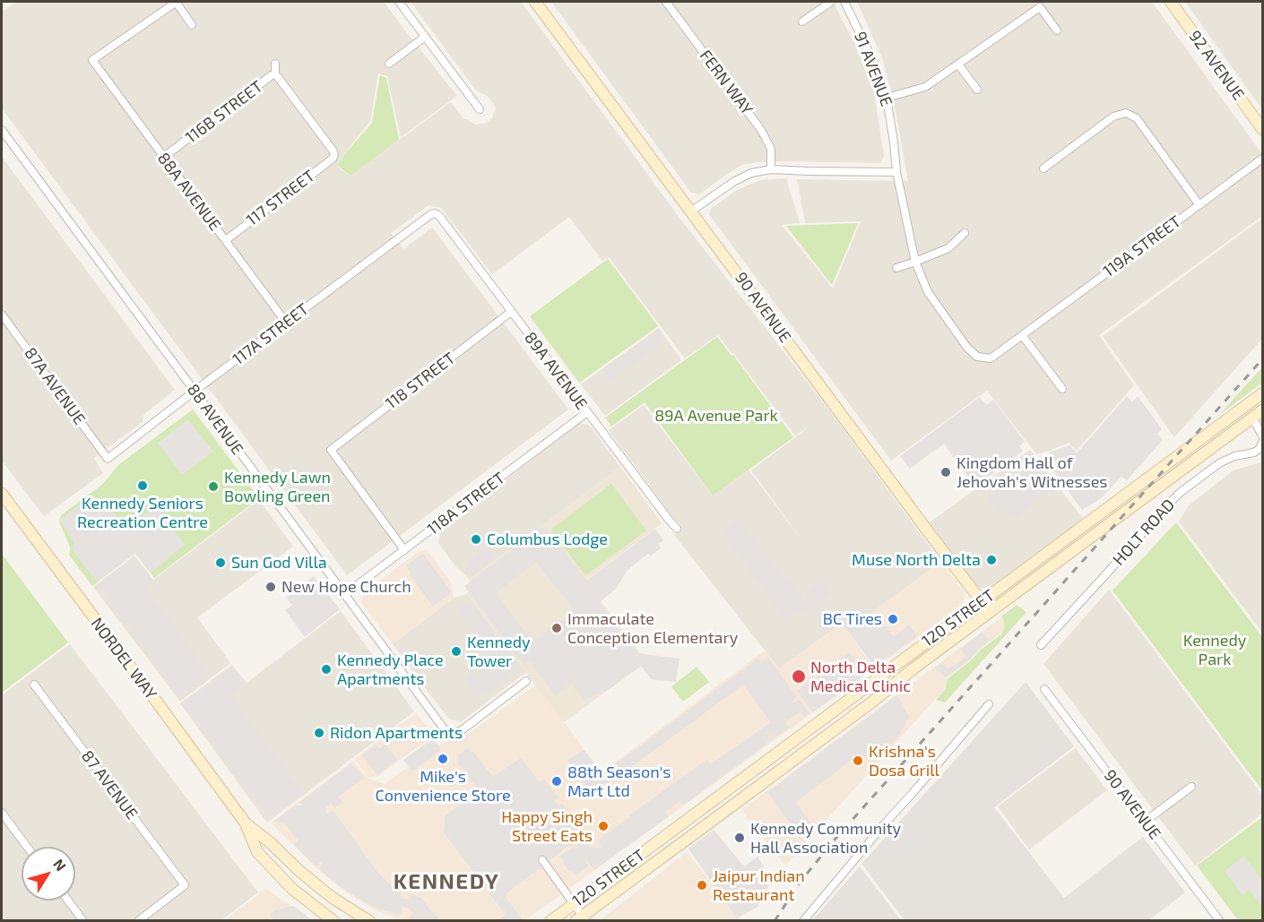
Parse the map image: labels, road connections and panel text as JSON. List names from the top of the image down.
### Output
{
  "streets": {
    "main road": [
      "92 AVENUE",
      "90 AVENUE",
      "120 STREET",
      "NORDEL WAY"
    ],
    "street": [
      "91 AVENUE",
      "FERN WAY",
      "116B STREET",
      "88A AVENUE",
      "117 STREET",
      "119A STREET",
      "117A STREET",
      "89A AVENUE",
      "118 STREET",
      "87A AVENUE",
      "88 AVENUE",
      "118A STREET",
      "HOLT ROAD",
      "87 AVENUE"
    ]
  },
  "crossings": [
    ["91 AVENUE", "119A STREET"],
    ["116B STREET", "88A AVENUE"],
    ["116B STREET", "117 STREET"],
    ["88A AVENUE", "117 STREET"],
    ["88A AVENUE", "117A STREET"],
    ["90 AVENUE", "120 STREET"],
    ["117A STREET", "89A AVENUE"],
    ["117A STREET", "87A AVENUE"],
    ["117A STREET", "88 AVENUE"],
    ["89A AVENUE", "118 STREET"],
    ["89A AVENUE", "118A STREET"],
    ["118 STREET", "118A STREET"],
    ["88 AVENUE", "118A STREET"]
  ],
  "districts": ["KENNEDY"],
  "parks": ["89A Avenue Park", "Kennedy Park"],
  "places": [
    "Kingdom Hall of Jehovah's Witnesses",
    "Kennedy Seniors Recreation Centre",
    "Kennedy Lawn Bowling Green",
    "Columbus Lodge",
    "Muse North Delta",
    "Sun God Villa",
    "New Hope Church",
    "BC Tires",
    "Immaculate Conception Elementary",
    "Kennedy Tower",
    "Kennedy Place Apartments",
    "North Delta Medical Clinic",
    "Ridon Apartments",
    "Mike's Convenience Store",
    "Krishna's Dosa Grill",
    "88th Season's Mart Ltd",
    "Happy Singh Street Eats",
    "Kennedy Community Hall Association",
    "Jaipur Indian Restaurant"
  ],
  "north": "top right"
}
